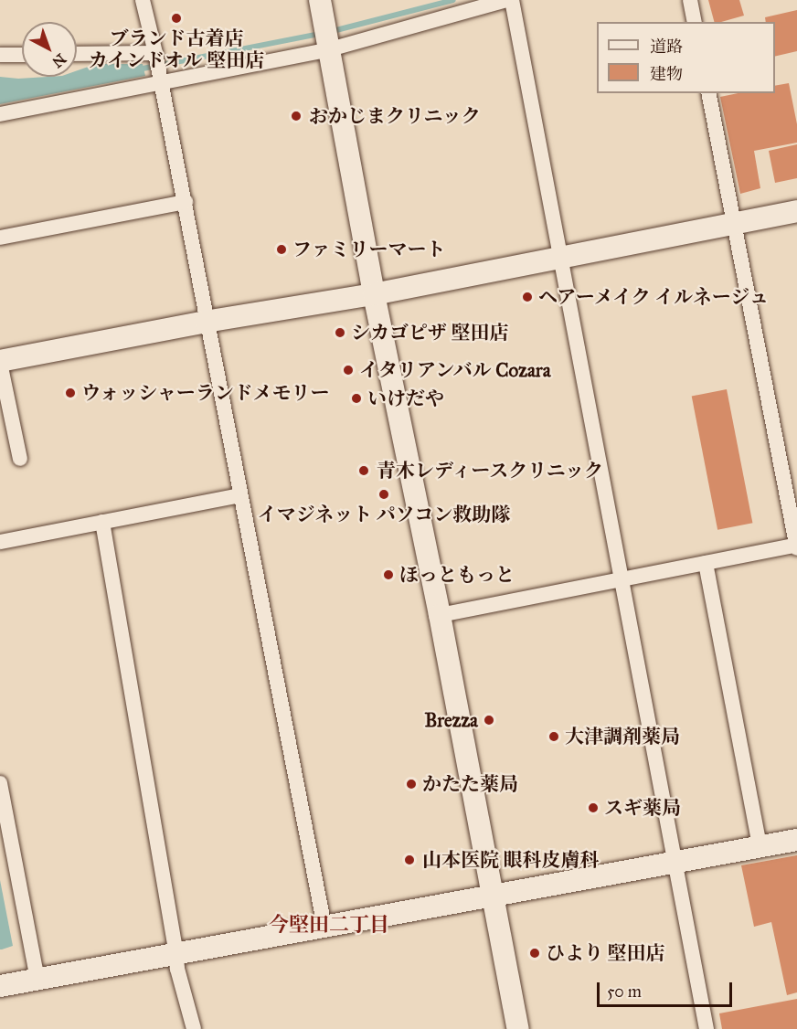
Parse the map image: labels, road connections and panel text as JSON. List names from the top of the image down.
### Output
{
  "districts": ["今堅田二丁目"],
  "places": [
    "ブランド古着店 カインドオル 堅田店",
    "おかじまクリニック",
    "ファミリーマート",
    "ヘアーメイク イルネージュ",
    "シカゴピザ 堅田店",
    "イタリアンバル Cozara",
    "ウォッシャーランドメモリー",
    "いけだや",
    "青木レディースクリニック",
    "イマジネット パソコン救助隊",
    "ほっともっと",
    "Brezza",
    "大津調剤薬局",
    "かたた薬局",
    "スギ薬局",
    "山本医院 眼科皮膚科",
    "ひより 堅田店"
  ],
  "legend": ["道路", "建物"],
  "scale_bar": "50 m",
  "north": "bottom right"
}
